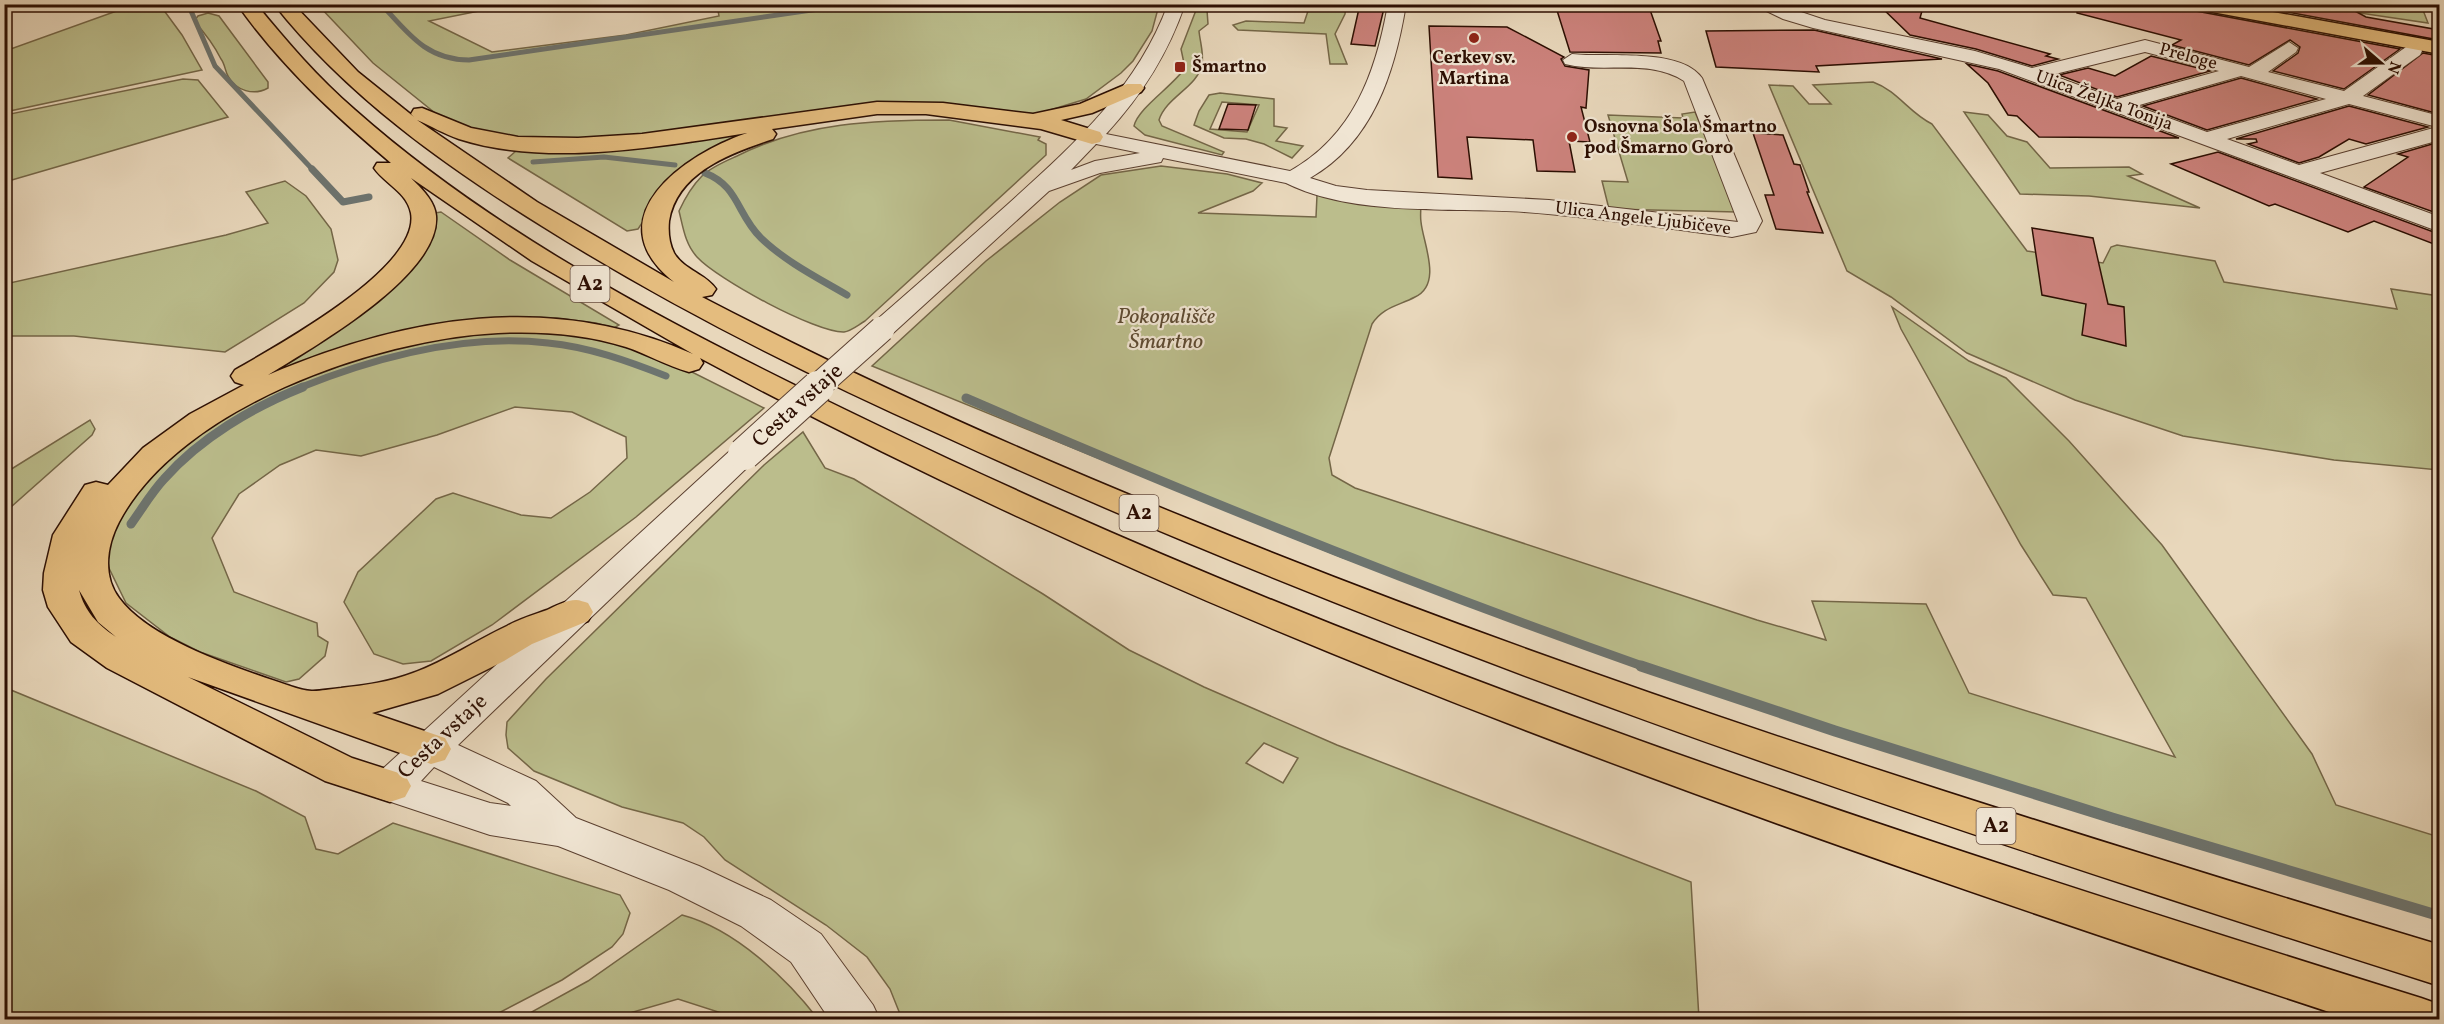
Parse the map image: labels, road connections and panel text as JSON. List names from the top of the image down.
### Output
{
  "streets": {
    "main road": ["A2"],
    "street": [
      "Preloge",
      "Ulica Željka Tonija",
      "Ulica Angele Ljubičeve",
      "Cesta vstaje"
    ]
  },
  "crossings": [
    ["Preloge", "Ulica Željka Tonija"]
  ],
  "parks": ["Pokopališče Šmartno"],
  "places": {
    "other": ["Cerkev sv. Martina", "Osnovna Šola Šmartno pod Šmarno Goro"],
    "transit": ["Šmartno"]
  },
  "north": "right"
}
